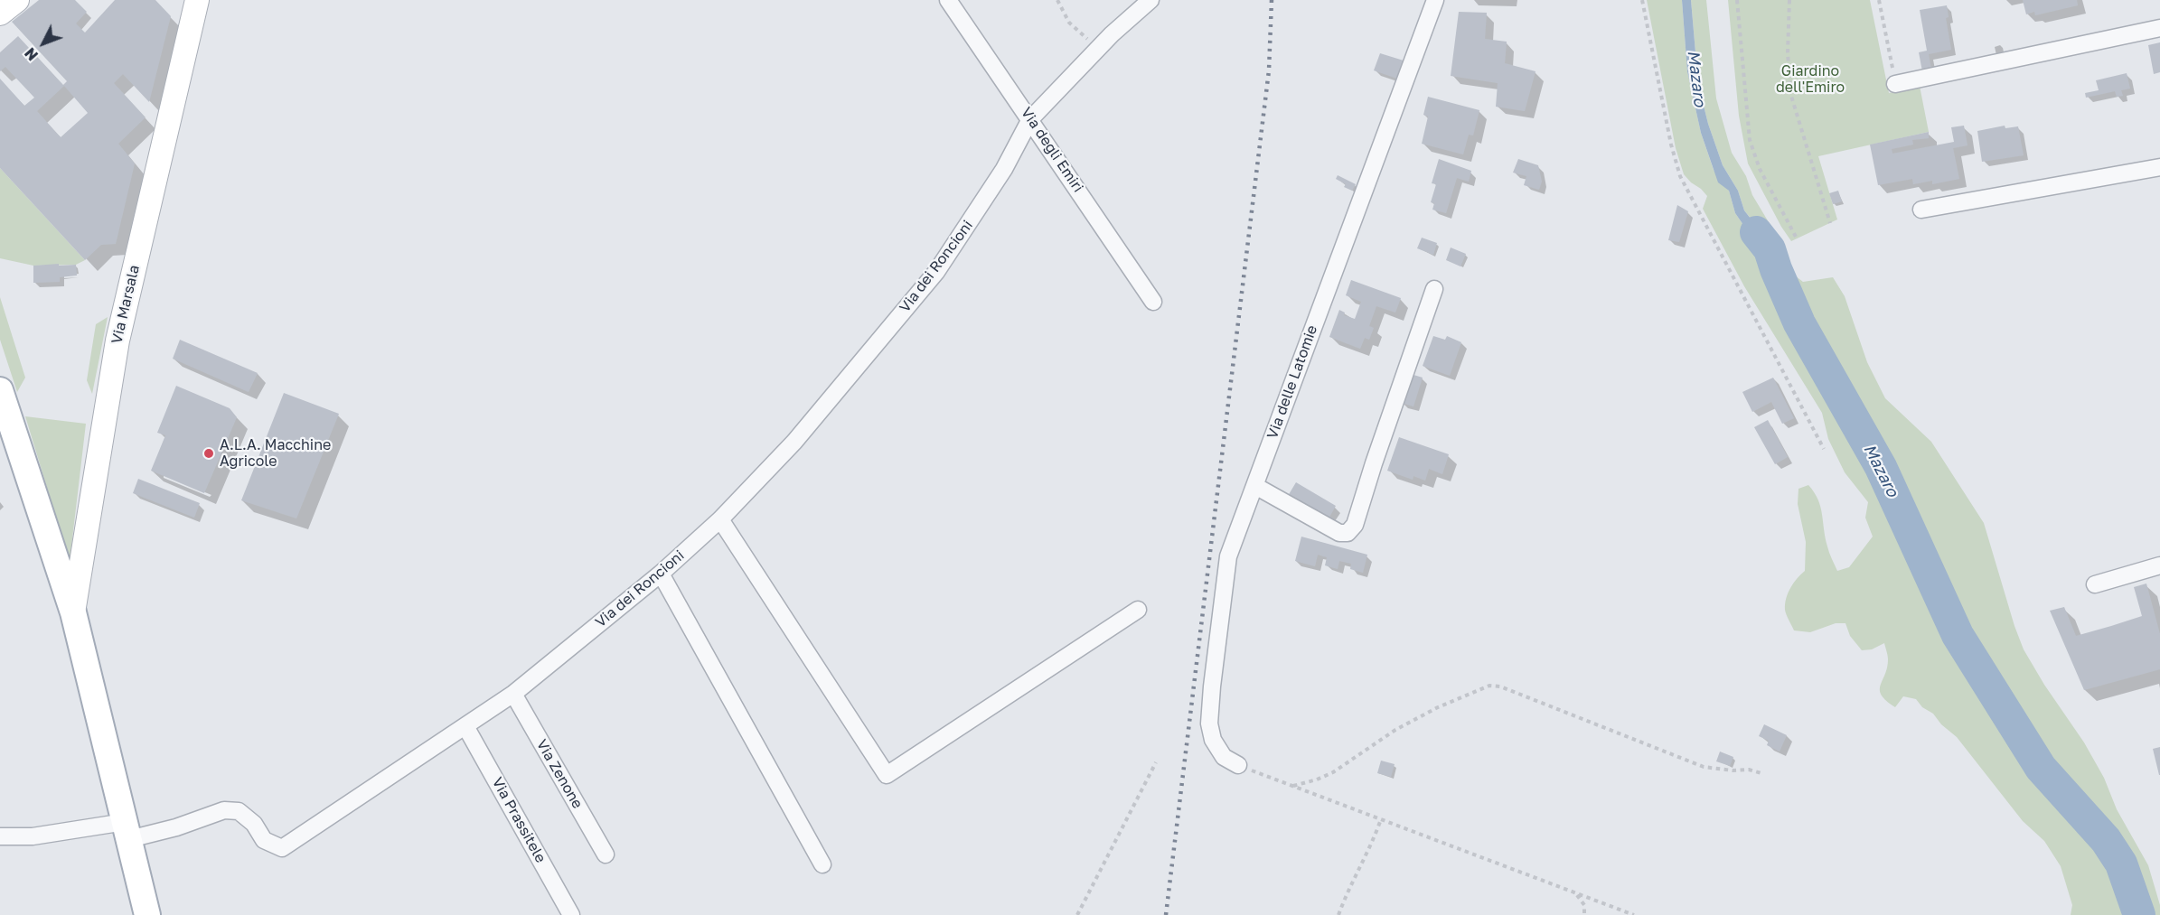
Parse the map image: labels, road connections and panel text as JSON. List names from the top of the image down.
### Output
{
  "streets": {
    "main road": ["Via Marsala"],
    "street": [
      "Via degli Emiri",
      "Via dei Roncioni",
      "Via delle Latomie",
      "Via Zenone",
      "Via Prassitele"
    ]
  },
  "crossings": [
    ["Via degli Emiri", "Via dei Roncioni"],
    ["Via dei Roncioni", "Via Zenone"],
    ["Via dei Roncioni", "Via Prassitele"]
  ],
  "water": ["Mazaro"],
  "parks": ["Giardino dell'Emiro"],
  "places": ["A.L.A. Macchine Agricole"],
  "north": "bottom left"
}
